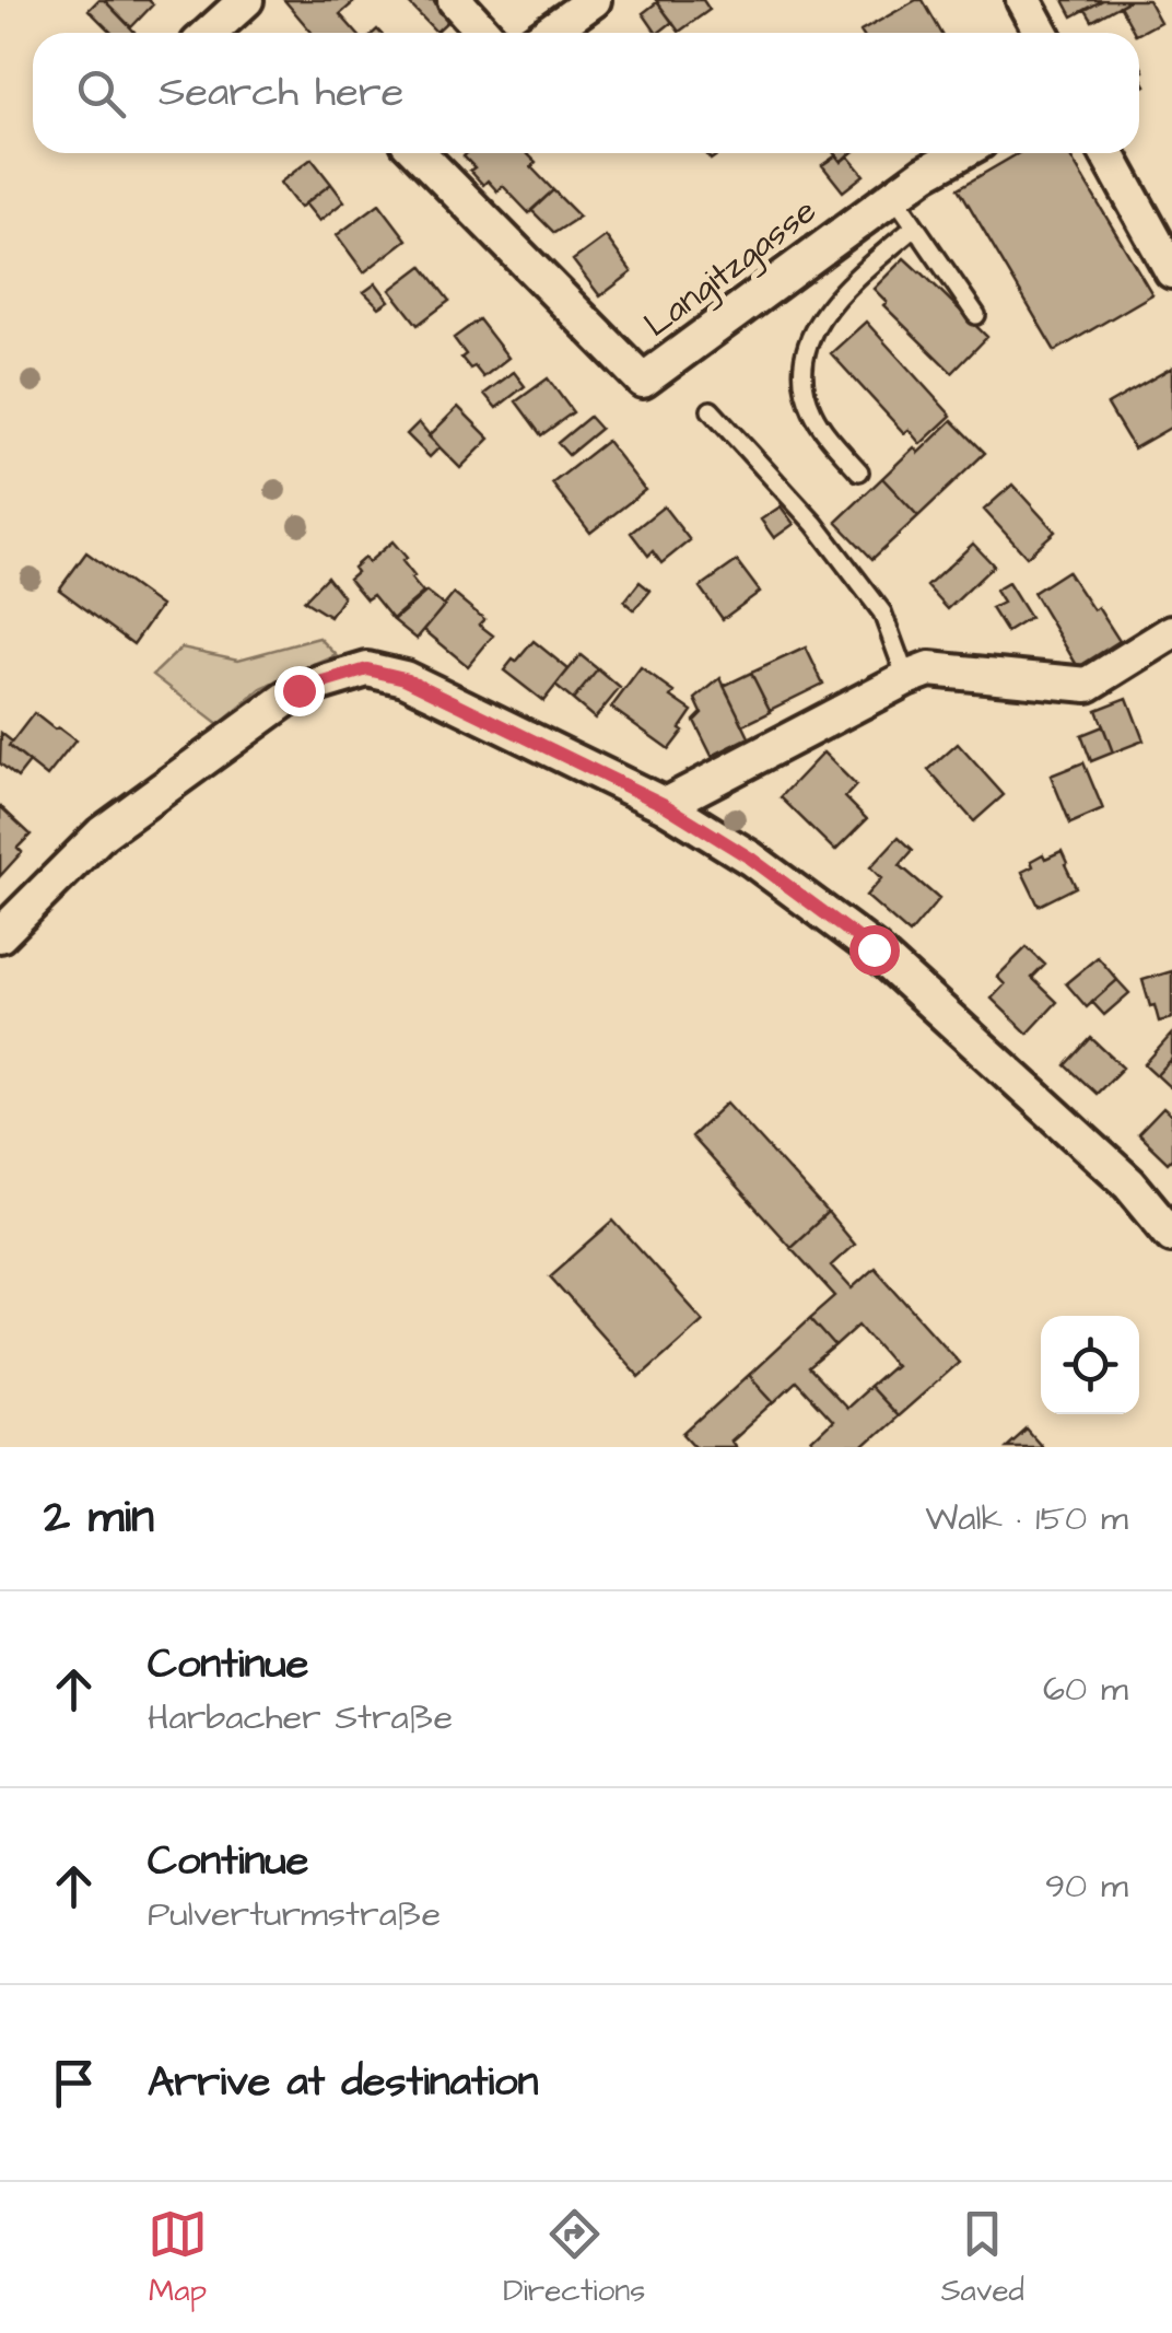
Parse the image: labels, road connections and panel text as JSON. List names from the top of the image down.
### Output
{
  "streets": {
    "street": ["Langitzgasse"]
  },
  "page": {
    "search": "Search here",
    "heading": ["2 min", "Walk · 150 m"],
    "list": [
      ["Continue", "Harbacher Straße", "60 m"],
      ["Continue", "Pulverturmstraße", "90 m"],
      "Arrive at destination"
    ],
    "nav": ["Map", "Directions", "Saved"]
  }
}
